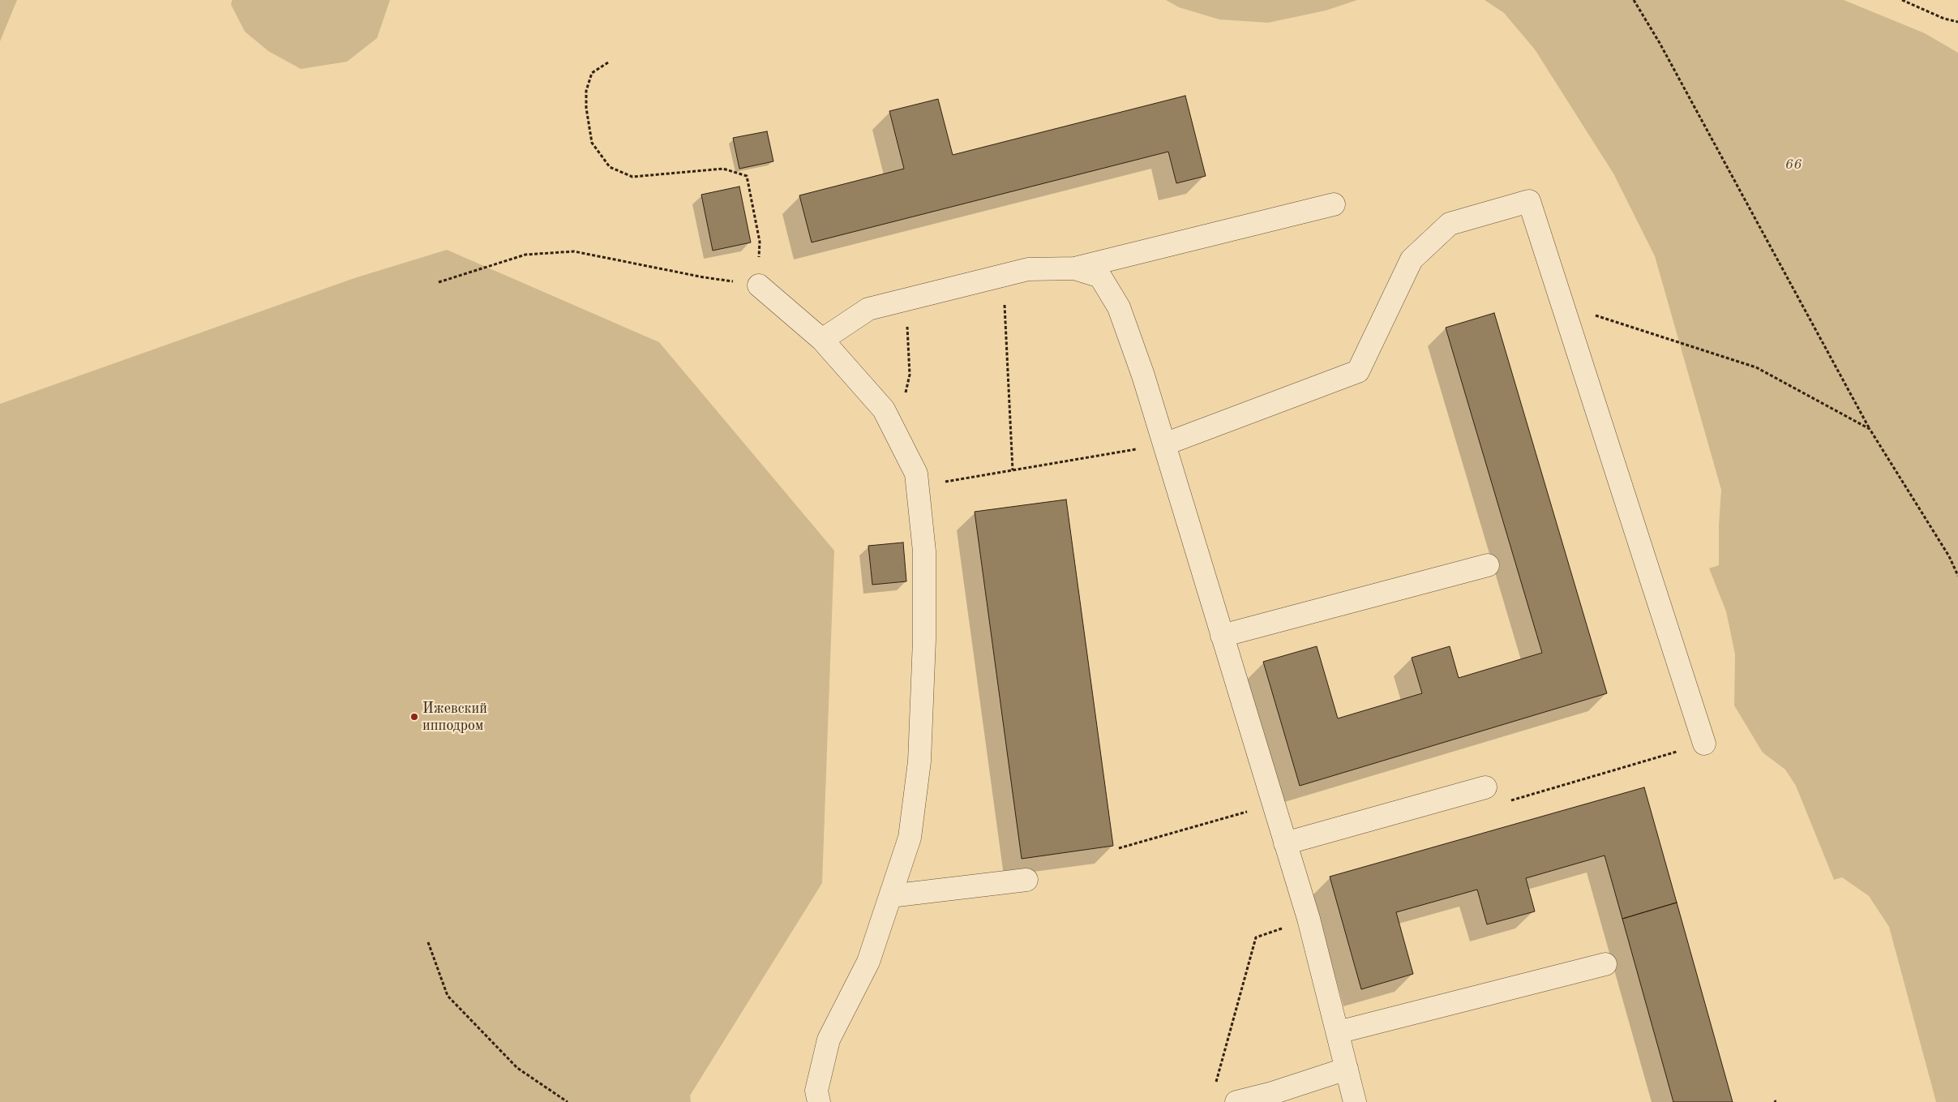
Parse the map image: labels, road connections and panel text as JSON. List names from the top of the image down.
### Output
{
  "parks": ["66"],
  "places": ["Ижевский ипподром"]
}
